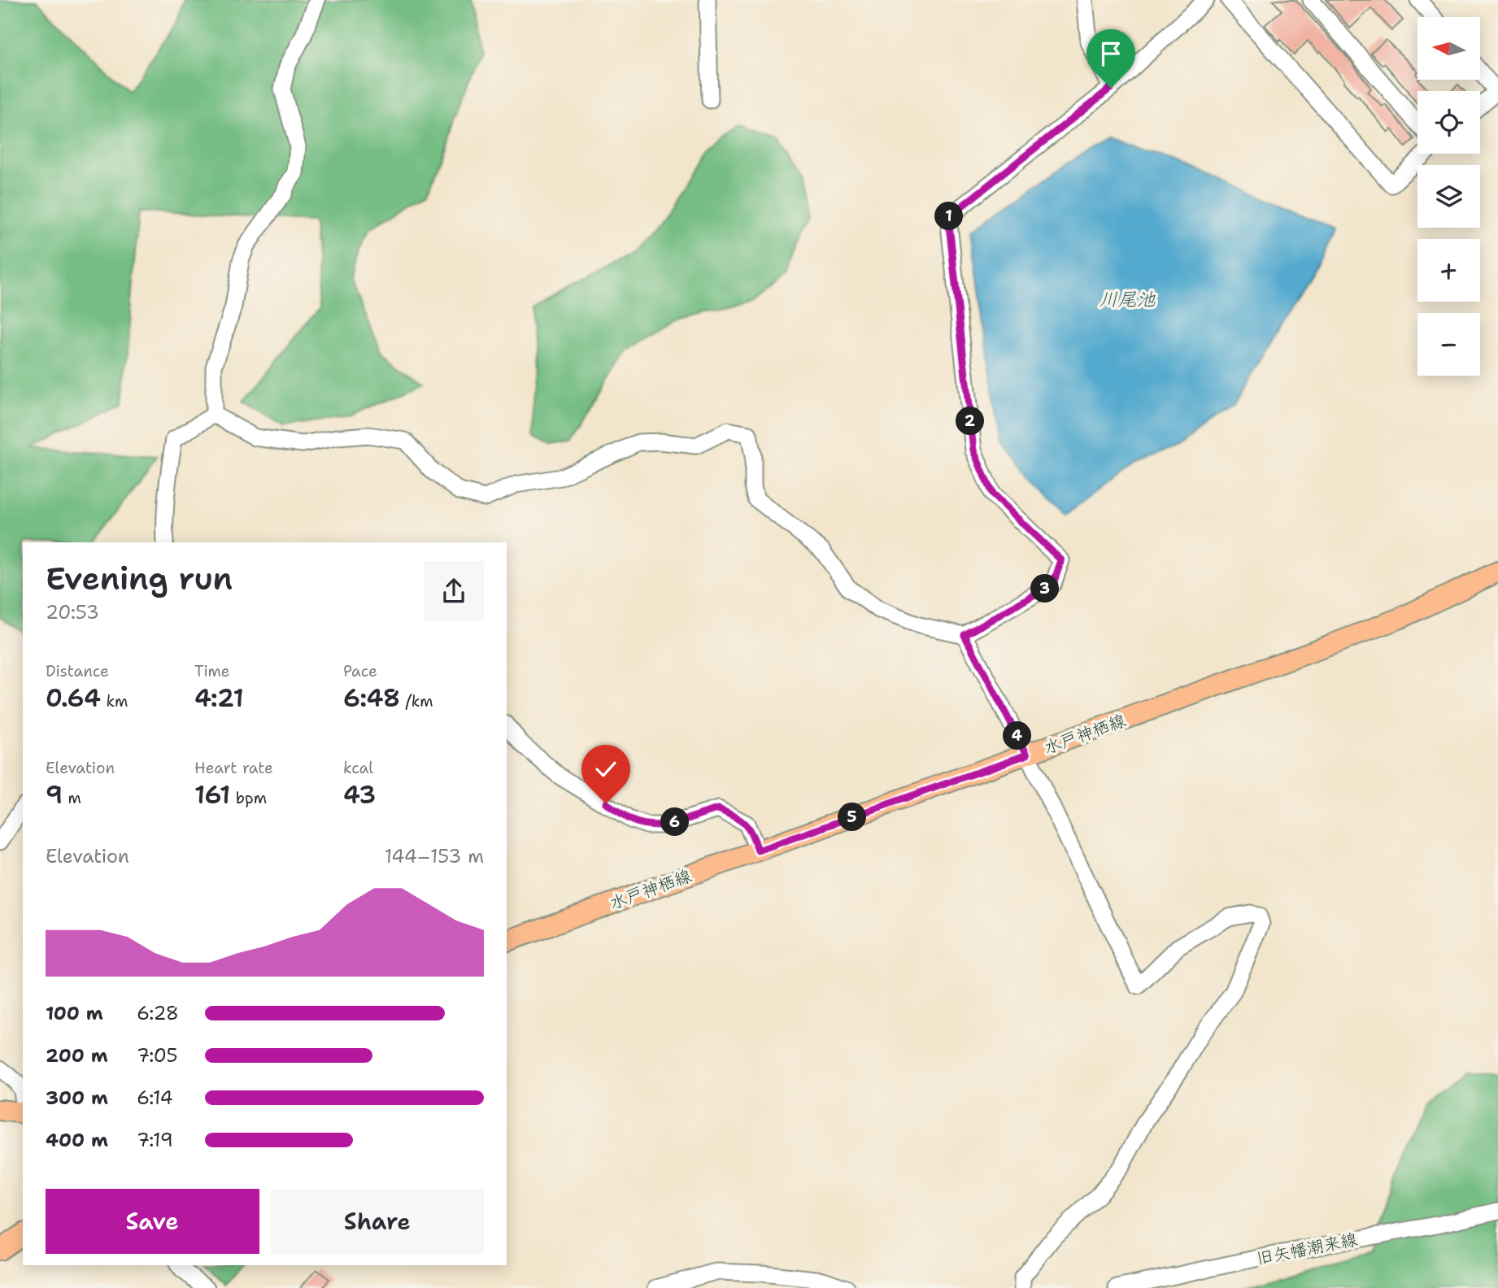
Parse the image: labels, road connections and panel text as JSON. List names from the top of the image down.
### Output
{
  "streets": {
    "main road": ["水戸神栖線"],
    "street": ["旧矢幡潮来線"]
  },
  "water": ["川尾池"],
  "north": "left",
  "page": {
    "map_buttons": ["+", "−"],
    "pins": [
      "1",
      "2",
      "3",
      "4",
      "5",
      "6"
    ],
    "heading": ["Evening run", "20:53"],
    "stats": [
      ["Distance", "0.64 km"],
      ["Time", "4:21"],
      ["Pace", "6:48 /km"],
      ["Elevation", "9 m"],
      ["Heart rate", "161 bpm"],
      ["kcal", "43"]
    ],
    "chart": ["Elevation", "144–153 m"],
    "list": [
      {
        "name": "100 m",
        "note": "6:28"
      },
      {
        "name": "200 m",
        "note": "7:05"
      },
      {
        "name": "300 m",
        "note": "6:14"
      },
      {
        "name": "400 m",
        "note": "7:19"
      }
    ],
    "buttons": ["Save", "Share"]
  }
}
